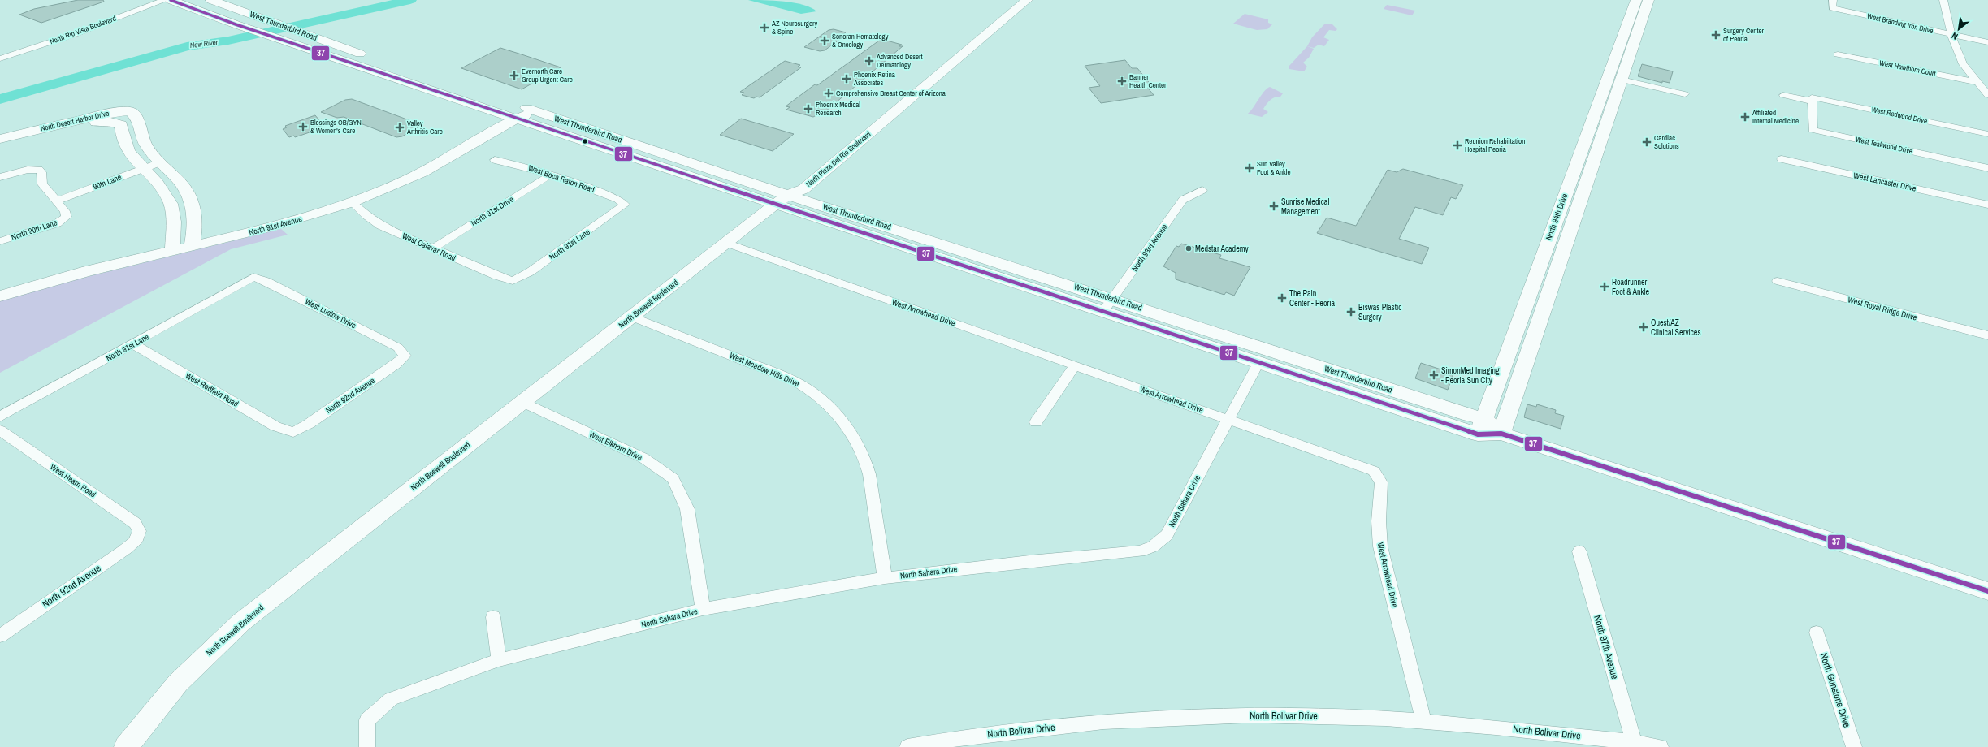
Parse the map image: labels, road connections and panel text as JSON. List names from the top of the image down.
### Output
{
  "streets": {
    "main road": [
      "West Thunderbird Road",
      "North Desert Harbor Drive",
      "North Plaza Del Rio Boulevard",
      "North 94th Drive",
      "North 91st Avenue",
      "North Boswell Boulevard"
    ],
    "street": [
      "West Branding Iron Drive",
      "North Rio Vista Boulevard",
      "West Hawthorn Court",
      "West Redwood Drive",
      "West Teakwood Drive",
      "West Boca Raton Road",
      "90th Lane",
      "West Lancaster Drive",
      "North 91st Drive",
      "North 90th Lane",
      "North 91st Lane",
      "West Calavar Road",
      "North 93rd Avenue",
      "West Royal Ridge Drive",
      "West Arrowhead Drive",
      "West Ludlow Drive",
      "West Meadow Hills Drive",
      "West Redfield Road",
      "North 92nd Avenue",
      "West Elkhorn Drive",
      "West Hearn Road",
      "North Sahara Drive",
      "North 97th Avenue",
      "North Gunstone Drive",
      "North Bolivar Drive"
    ]
  },
  "crossings": [
    ["West Thunderbird Road", "North Plaza Del Rio Boulevard"],
    ["West Thunderbird Road", "North 94th Drive"],
    ["West Thunderbird Road", "North 91st Avenue"],
    ["West Thunderbird Road", "North 93rd Avenue"],
    ["West Thunderbird Road", "North Boswell Boulevard"],
    ["West Thunderbird Road", "North Sahara Drive"],
    ["West Redwood Drive", "West Teakwood Drive"],
    ["North Desert Harbor Drive", "90th Lane"],
    ["North Desert Harbor Drive", "North 91st Avenue"],
    ["North Plaza Del Rio Boulevard", "North Boswell Boulevard"],
    ["West Boca Raton Road", "North 91st Drive"],
    ["West Boca Raton Road", "North 91st Lane"],
    ["90th Lane", "North 90th Lane"],
    ["North 91st Drive", "West Calavar Road"],
    ["North 91st Avenue", "West Calavar Road"],
    ["North 91st Lane", "West Calavar Road"],
    ["North 91st Lane", "West Ludlow Drive"],
    ["North 91st Lane", "West Redfield Road"],
    ["North Boswell Boulevard", "West Arrowhead Drive"],
    ["North Boswell Boulevard", "West Meadow Hills Drive"],
    ["North Boswell Boulevard", "West Elkhorn Drive"],
    ["West Arrowhead Drive", "North Sahara Drive"],
    ["West Arrowhead Drive", "North Bolivar Drive"],
    ["West Ludlow Drive", "North 92nd Avenue"],
    ["West Meadow Hills Drive", "North Sahara Drive"],
    ["West Redfield Road", "North 92nd Avenue"],
    ["North 92nd Avenue", "West Hearn Road"],
    ["West Elkhorn Drive", "North Sahara Drive"],
    ["North 97th Avenue", "North Bolivar Drive"]
  ],
  "water": ["New River"],
  "places": {
    "health": [
      "AZ Neurosurgery & Spine",
      "Surgery Center of Peoria",
      "Sonoran Hematology & Oncology",
      "Advanced Desert Dermatology",
      "Evernorth Care Group Urgent Care",
      "Phoenix Retina Associates",
      "Banner Health Center",
      "Comprehensive Breast Center of Arizona",
      "Phoenix Medical Research",
      "Affiliated Internal Medicine",
      "Blessings OB/GYN & Women's Care",
      "Valley Arthritis Care",
      "Cardiac Solutions",
      "Reunion Rehabiitation Hospital Peoria",
      "Sun Valley Foot & Ankle",
      "Sunrise Medical Management",
      "Roadrunner Foot & Ankle",
      "The Pain Center - Peoria",
      "Biswas Plastic Surgery",
      "Quest/AZ Clinical Services",
      "SimonMed Imaging - Peoria Sun City"
    ],
    "other": ["Medstar Academy"]
  },
  "lines": ["transit line 37"],
  "north": "bottom left"
}
